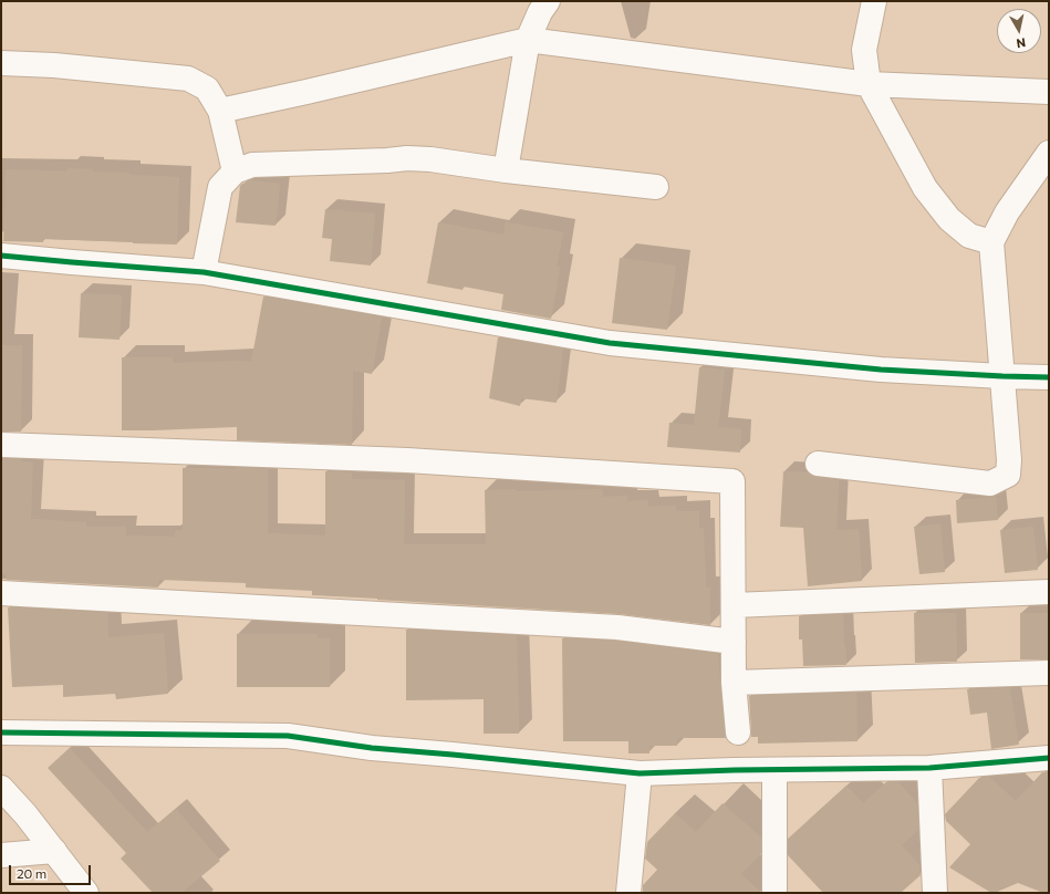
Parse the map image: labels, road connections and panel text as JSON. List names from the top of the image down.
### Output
{
  "scale_bar": "20 m",
  "north": "bottom"
}
